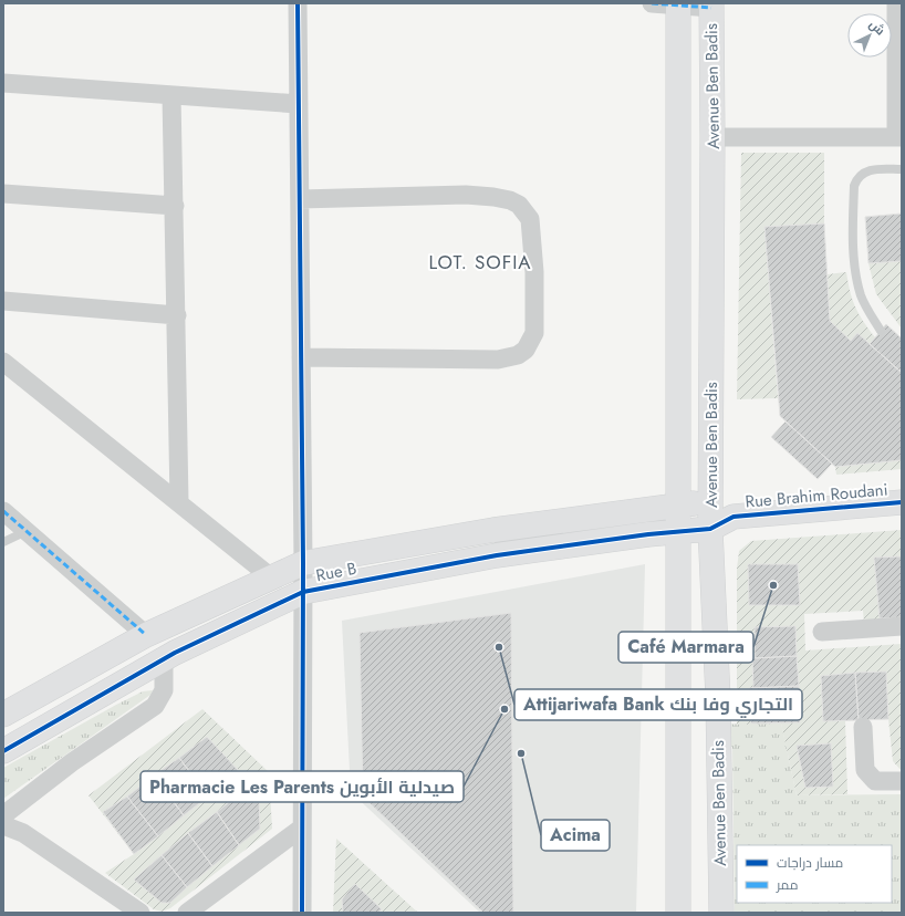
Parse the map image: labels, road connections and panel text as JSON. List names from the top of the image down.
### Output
{
  "streets": {
    "main road": ["Avenue Ben Badis", "Rue Brahim Roudani", "Rue B"]
  },
  "crossings": [
    ["Avenue Ben Badis", "Rue B"]
  ],
  "districts": ["LOT. SOFIA"],
  "places": [
    "Café Marmara",
    "Attijariwafa Bank التجاري وفا بنك",
    "Pharmacie Les Parents صيدلية الأبوين",
    "Acima"
  ],
  "legend": ["مسار دراجات", "ممر"],
  "north": "top right"
}
